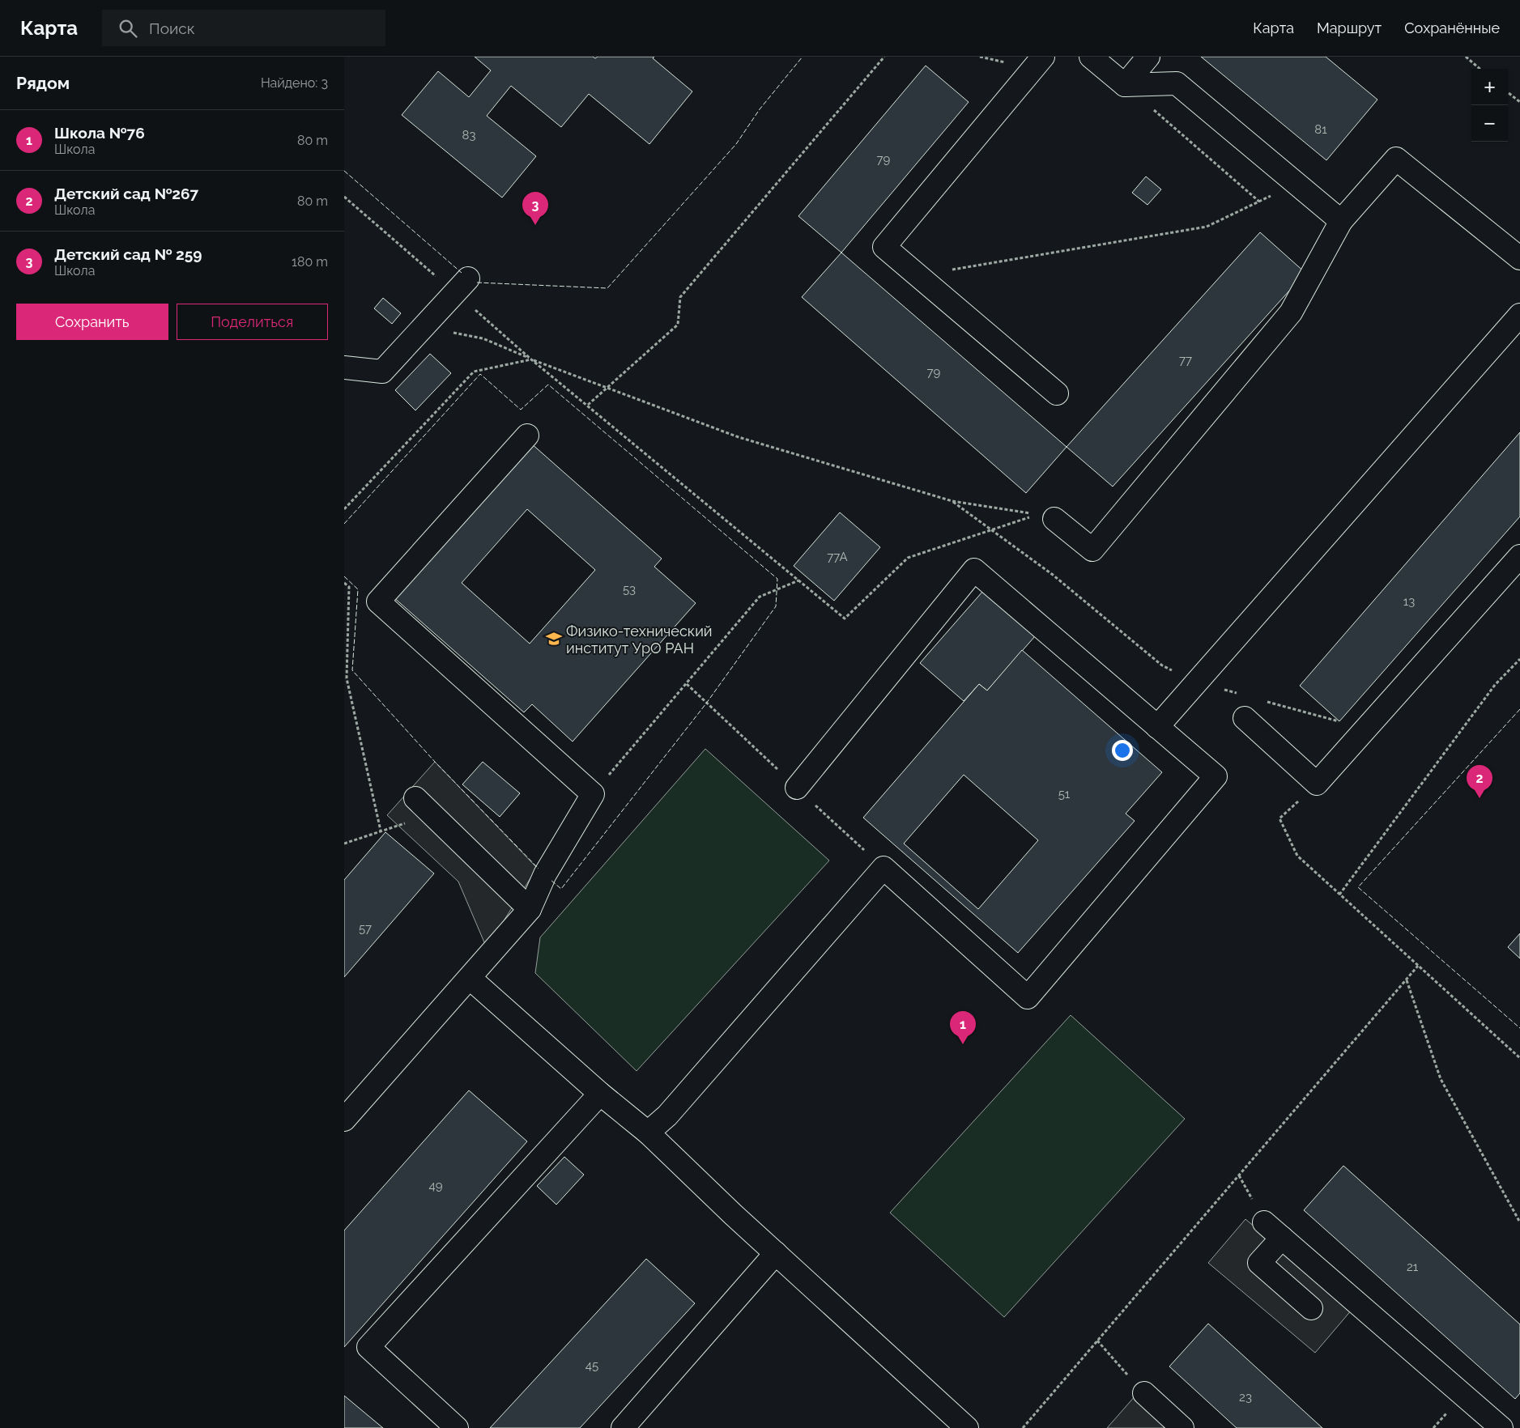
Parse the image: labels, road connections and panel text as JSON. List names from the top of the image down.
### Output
{
  "places": {
    "school or university": ["Физико-технический институт УрО РАН"]
  },
  "house_numbers": [
    "81",
    "83",
    "79",
    "77",
    "79",
    "77А",
    "53",
    "13",
    "51",
    "57",
    "49",
    "21",
    "45",
    "23"
  ],
  "page": {
    "header": "Карта",
    "search": "Поиск",
    "nav": ["Карта", "Маршрут", "Сохранённые"],
    "heading": ["Рядом", "Найдено: 3"],
    "map_buttons": ["+", "−"],
    "list": [
      {
        "mark": "1",
        "name": "Школа №76",
        "note": "Школа",
        "value": "80 m"
      },
      {
        "mark": "2",
        "name": "Детский сад №267",
        "note": "Школа",
        "value": "80 m"
      },
      {
        "mark": "3",
        "name": "Детский сад № 259",
        "note": "Школа",
        "value": "180 m"
      }
    ],
    "pins": ["3", "2", "1"],
    "buttons": ["Сохранить", "Поделиться"]
  }
}
